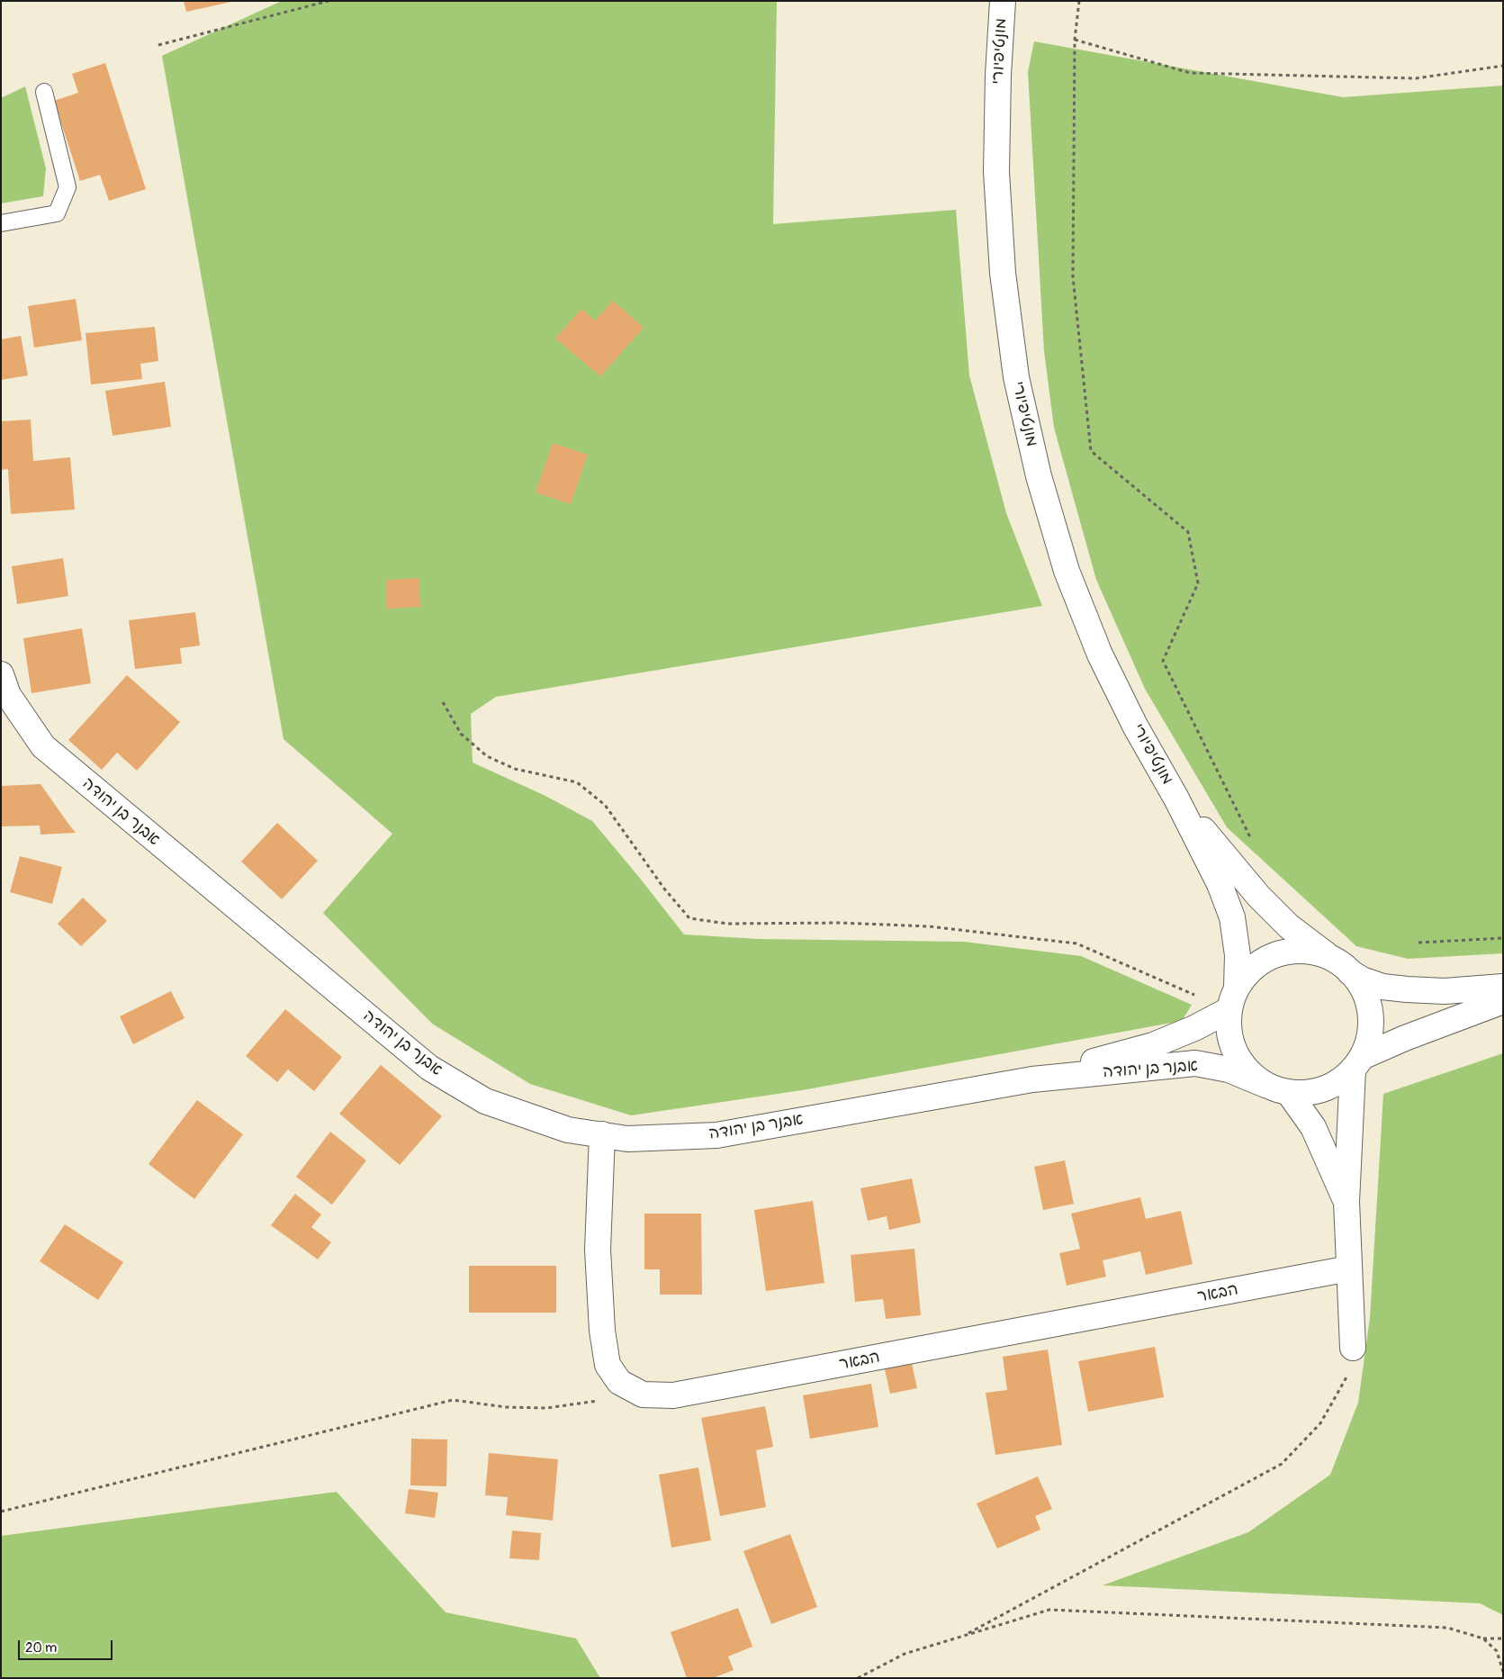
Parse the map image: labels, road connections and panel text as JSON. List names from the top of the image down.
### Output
{
  "streets": {
    "street": ["מונטיפיורי", "אבנר בן יהודה", "הבאר"]
  },
  "crossings": [
    ["מונטיפיורי", "אבנר בן יהודה"],
    ["אבנר בן יהודה", "הבאר"]
  ],
  "scale_bar": "20 m"
}
